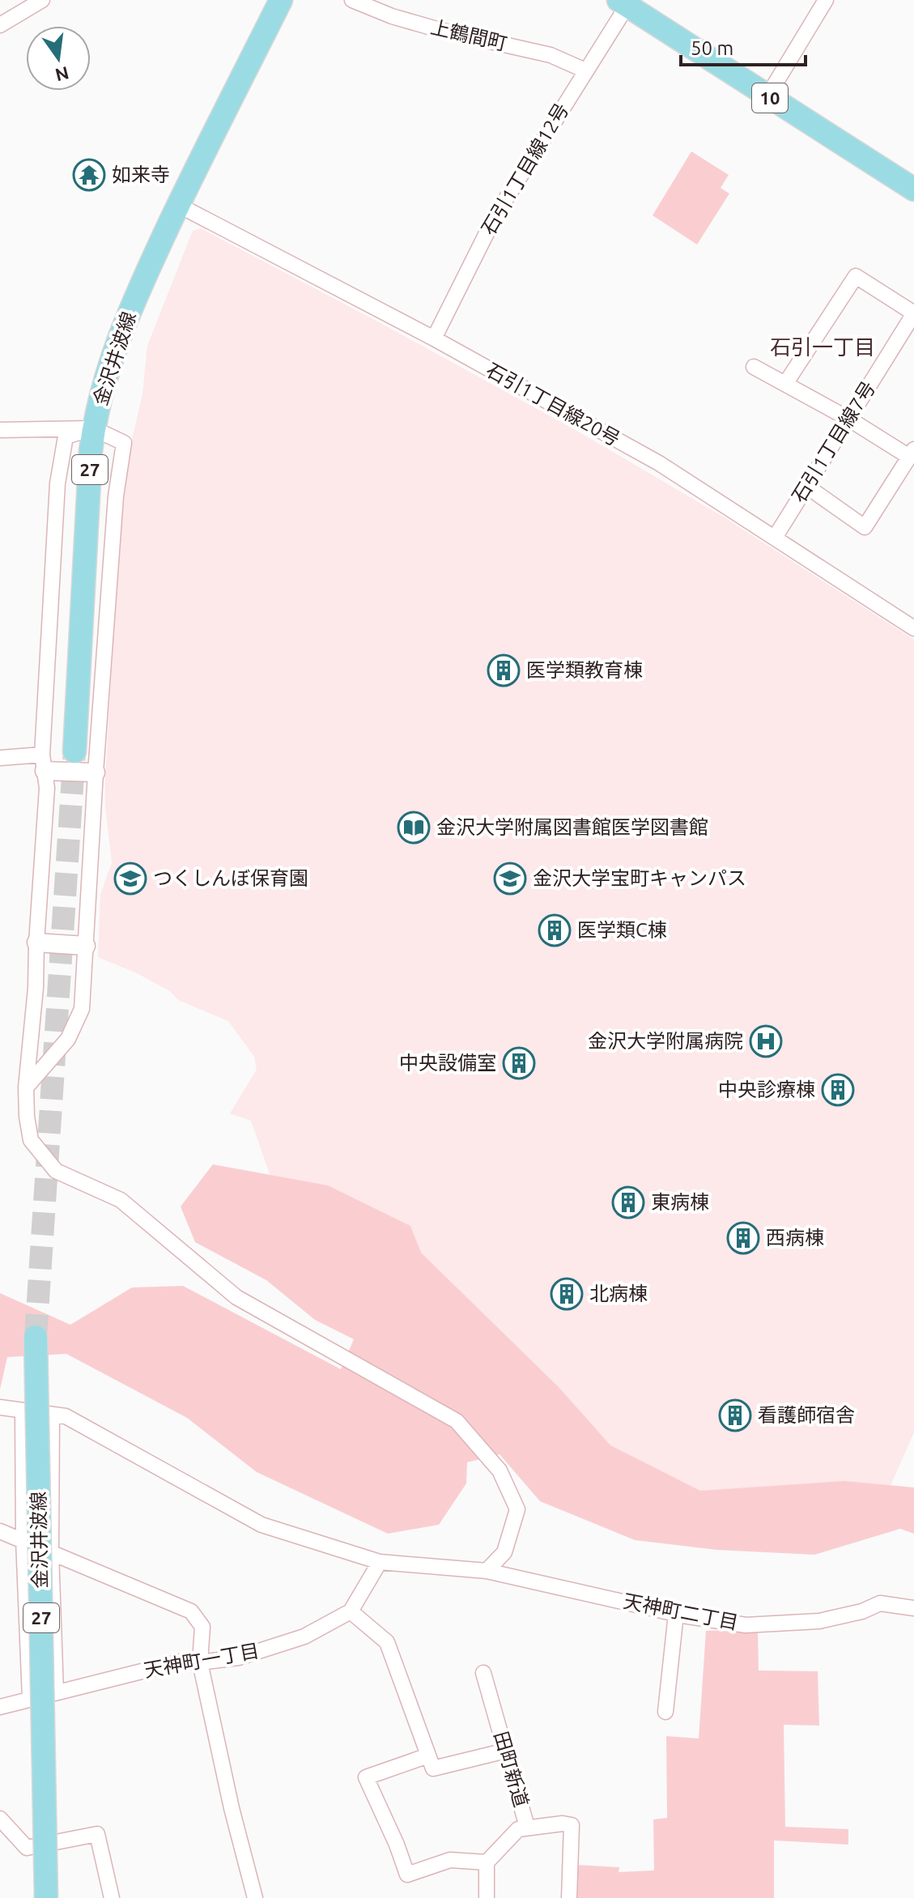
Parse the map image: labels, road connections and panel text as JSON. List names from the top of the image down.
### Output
{
  "streets": {
    "main road": ["10", "金沢井波線", "27"],
    "street": [
      "上鶴間町",
      "石引1丁目線12号",
      "石引1丁目線20号",
      "石引1丁目線7号",
      "天神町二丁目",
      "天神町一丁目",
      "田町新道"
    ]
  },
  "crossings": [
    ["上鶴間町", "石引1丁目線12号"],
    ["10", "石引1丁目線12号"],
    ["石引1丁目線12号", "石引1丁目線20号"],
    ["金沢井波線", "石引1丁目線20号"],
    ["石引1丁目線20号", "石引1丁目線7号"]
  ],
  "districts": ["石引一丁目"],
  "places": {
    "temple": ["如来寺"],
    "building": [
      "医学類教育棟",
      "医学類C棟",
      "中央設備室",
      "中央診療棟",
      "東病棟",
      "西病棟",
      "北病棟",
      "看護師宿舎"
    ],
    "library": ["金沢大学附属図書館医学図書館"],
    "school or university": ["つくしんぼ保育園", "金沢大学宝町キャンパス"],
    "hospital": ["金沢大学附属病院"]
  },
  "scale_bar": "50 m",
  "north": "bottom"
}
